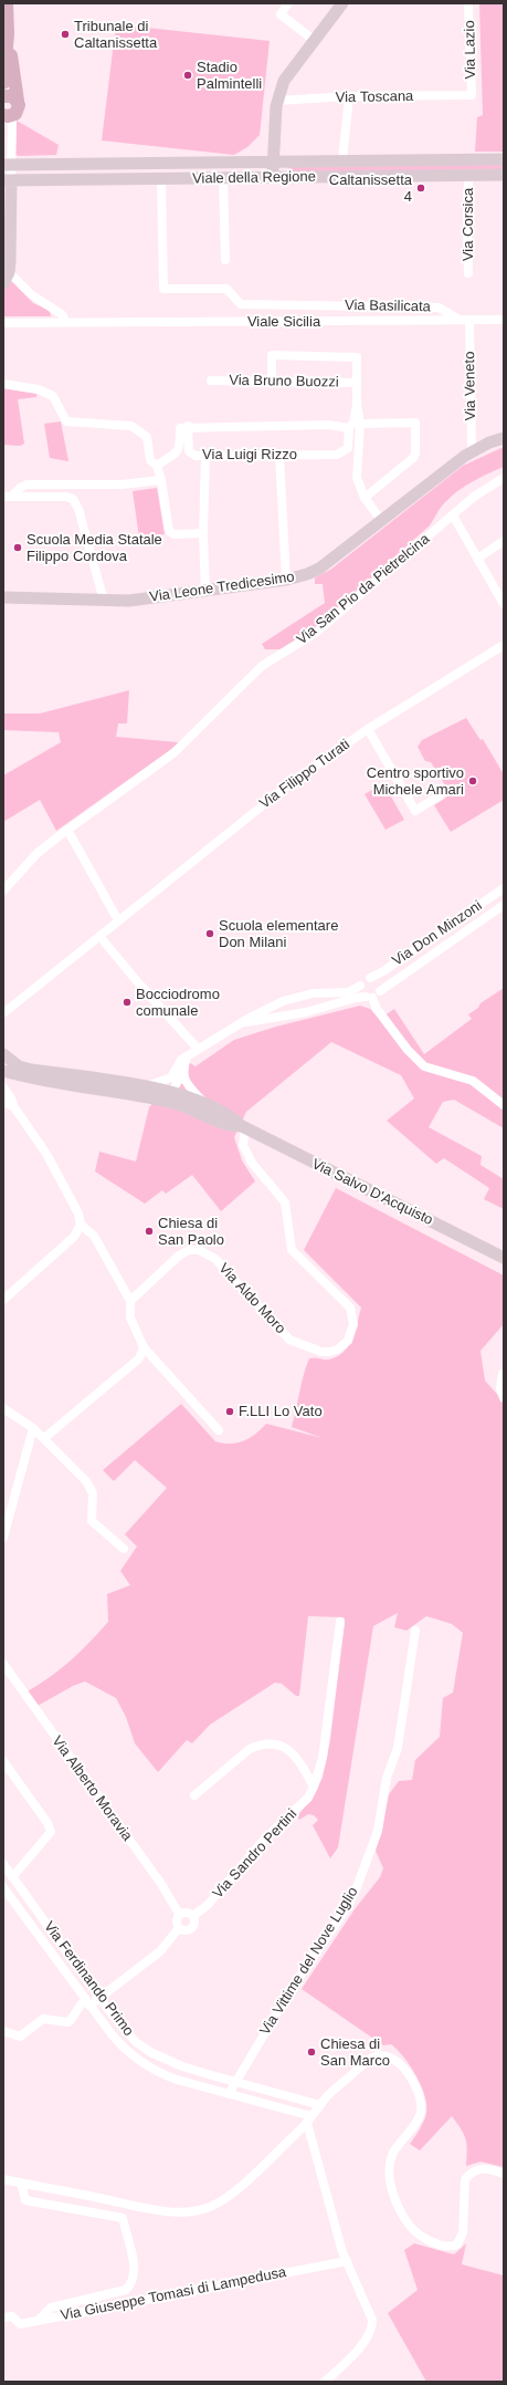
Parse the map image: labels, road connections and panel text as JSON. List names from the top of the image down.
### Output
{
  "streets": {
    "street": [
      "Via Lazio",
      "Via Toscana",
      "Viale della Regione",
      "Via Corsica",
      "Via Basilicata",
      "Viale Sicilia",
      "Via Bruno Buozzi",
      "Via Veneto",
      "Via Luigi Rizzo",
      "Via Leone Tredicesimo",
      "Via San Pio da Pietrelcina",
      "Via Filippo Turati",
      "Via Don Minzoni",
      "Via Salvo D'Acquisto",
      "Via Aldo Moro",
      "Via Alberto Moravia",
      "Via Sandro Pertini",
      "Via Vittime del Nove Luglio",
      "Via Ferdinando Primo",
      "Via Giuseppe Tomasi di Lampedusa"
    ]
  },
  "crossings": [
    ["Via Lazio", "Via Toscana"],
    ["Viale della Regione", "Via Corsica"],
    ["Viale della Regione", "Via Basilicata"],
    ["Via Basilicata", "Viale Sicilia"],
    ["Viale Sicilia", "Via Veneto"],
    ["Via Veneto", "Via Leone Tredicesimo"],
    ["Via Salvo D'Acquisto", "Via Aldo Moro"],
    ["Via Alberto Moravia", "Via Sandro Pertini"],
    ["Via Sandro Pertini", "Via Ferdinando Primo"],
    ["Via Vittime del Nove Luglio", "Via Ferdinando Primo"]
  ],
  "places": [
    "Tribunale di Caltanissetta",
    "Stadio Palmintelli",
    "Caltanissetta 4",
    "Scuola Media Statale Filippo Cordova",
    "Centro sportivo Michele Amari",
    "Scuola elementare Don Milani",
    "Bocciodromo comunale",
    "Chiesa di San Paolo",
    "F.LLI Lo Vato",
    "Chiesa di San Marco"
  ]
}
